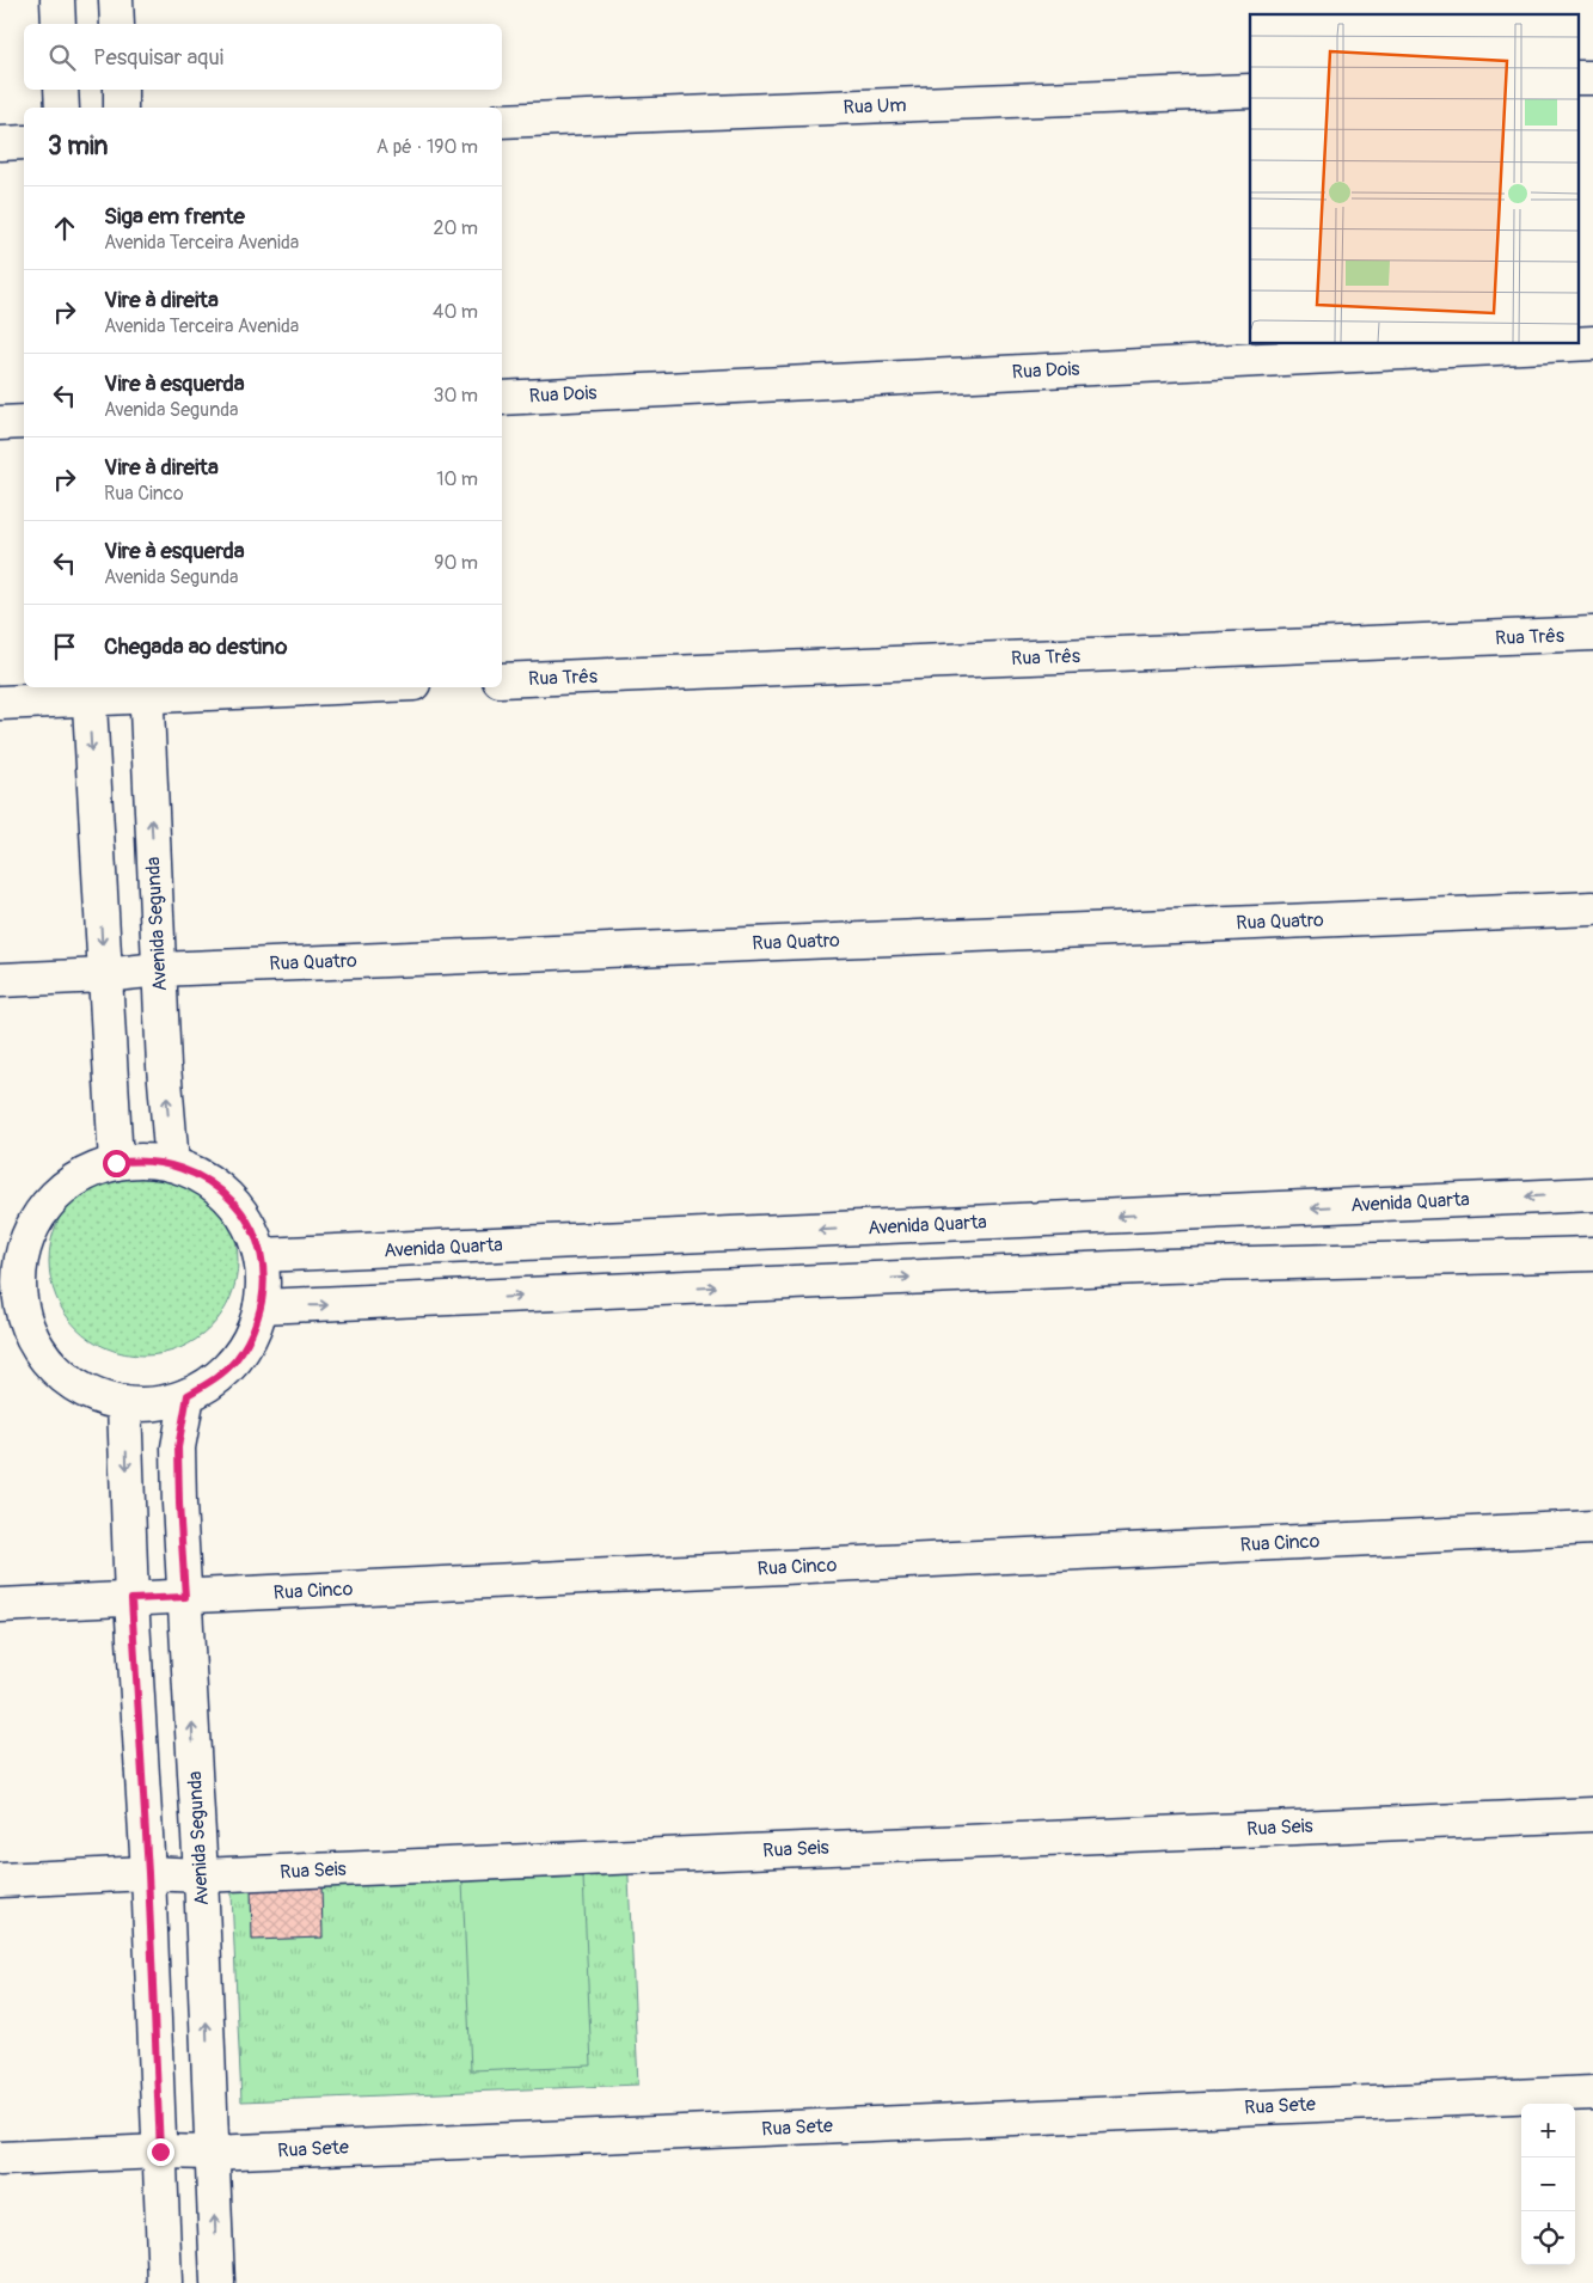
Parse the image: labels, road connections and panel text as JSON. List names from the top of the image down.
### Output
{
  "streets": {
    "street": [
      "Rua Um",
      "Rua Dois",
      "Rua Três",
      "Rua Quatro",
      "Avenida Segunda",
      "Avenida Quarta",
      "Rua Cinco",
      "Rua Seis",
      "Rua Sete"
    ]
  },
  "crossings": [
    ["Rua Quatro", "Avenida Segunda"],
    ["Avenida Segunda", "Rua Cinco"],
    ["Avenida Segunda", "Rua Seis"],
    ["Avenida Segunda", "Rua Sete"]
  ],
  "page": {
    "search": "Pesquisar aqui",
    "heading": ["3 min", "A pé · 190 m"],
    "list": [
      ["Siga em frente", "Avenida Terceira Avenida", "20 m"],
      ["Vire à direita", "Avenida Terceira Avenida", "40 m"],
      ["Vire à esquerda", "Avenida Segunda", "30 m"],
      ["Vire à direita", "Rua Cinco", "10 m"],
      ["Vire à esquerda", "Avenida Segunda", "90 m"],
      "Chegada ao destino"
    ],
    "map_buttons": ["+", "−"]
  }
}
